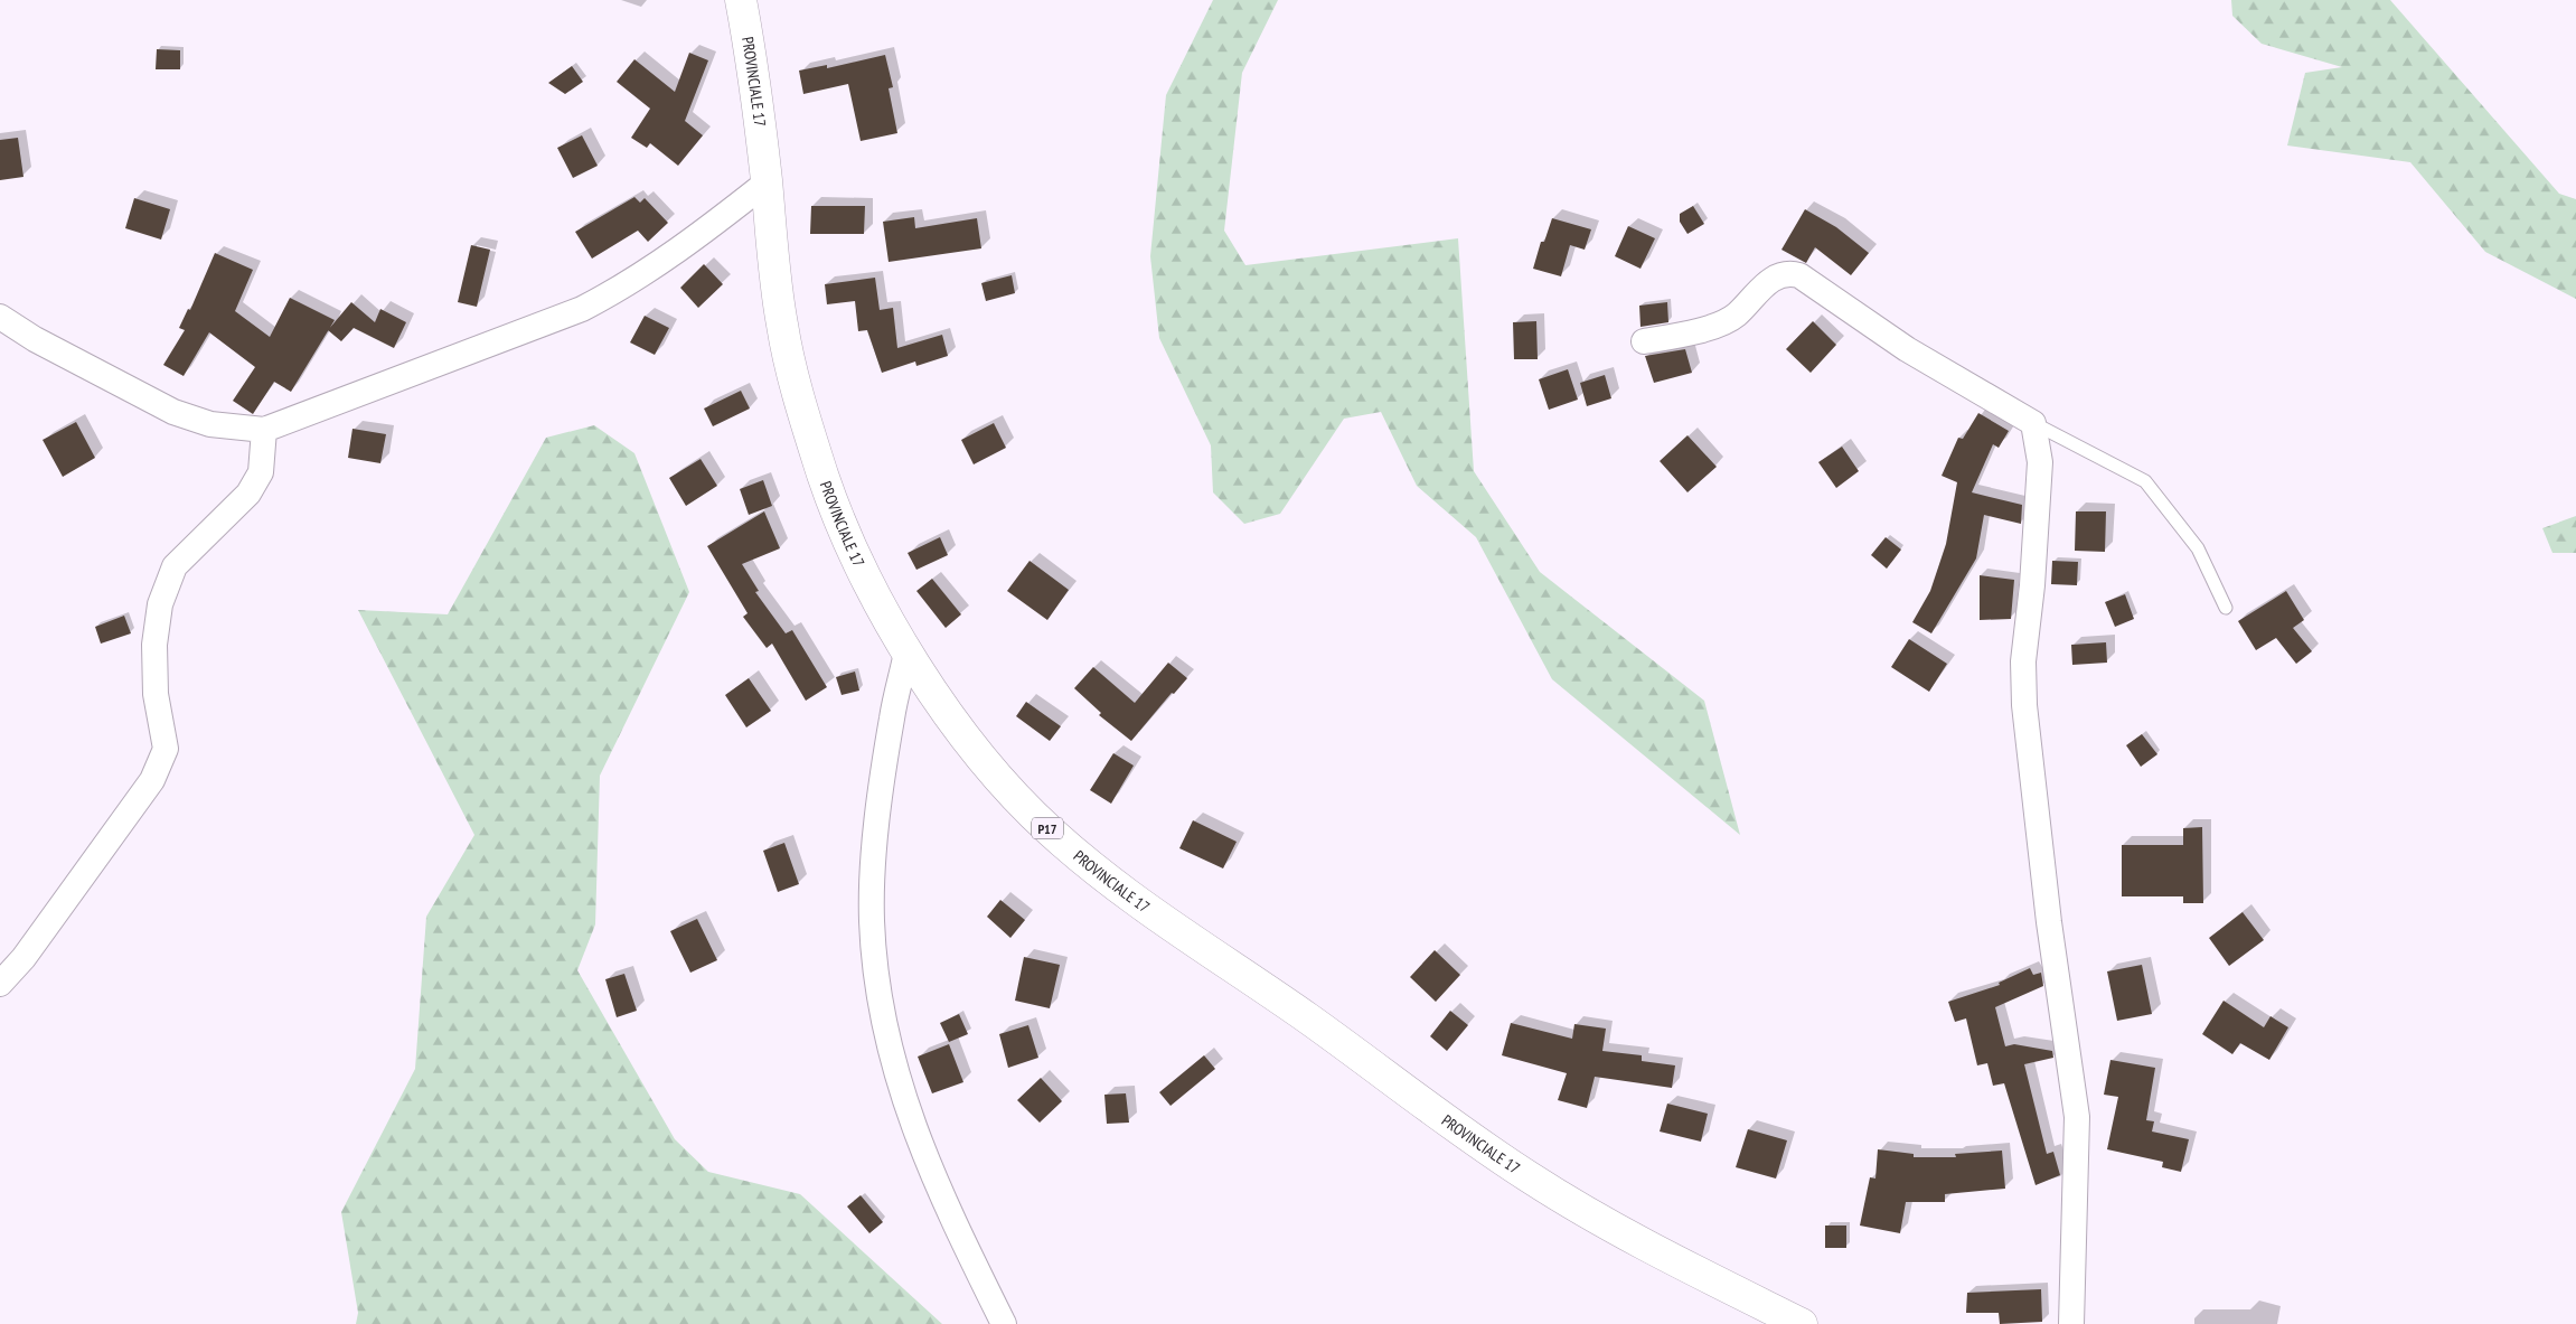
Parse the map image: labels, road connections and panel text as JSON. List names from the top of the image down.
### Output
{
  "streets": {
    "main road": ["PROVINCIALE 17", "P17"]
  }
}
